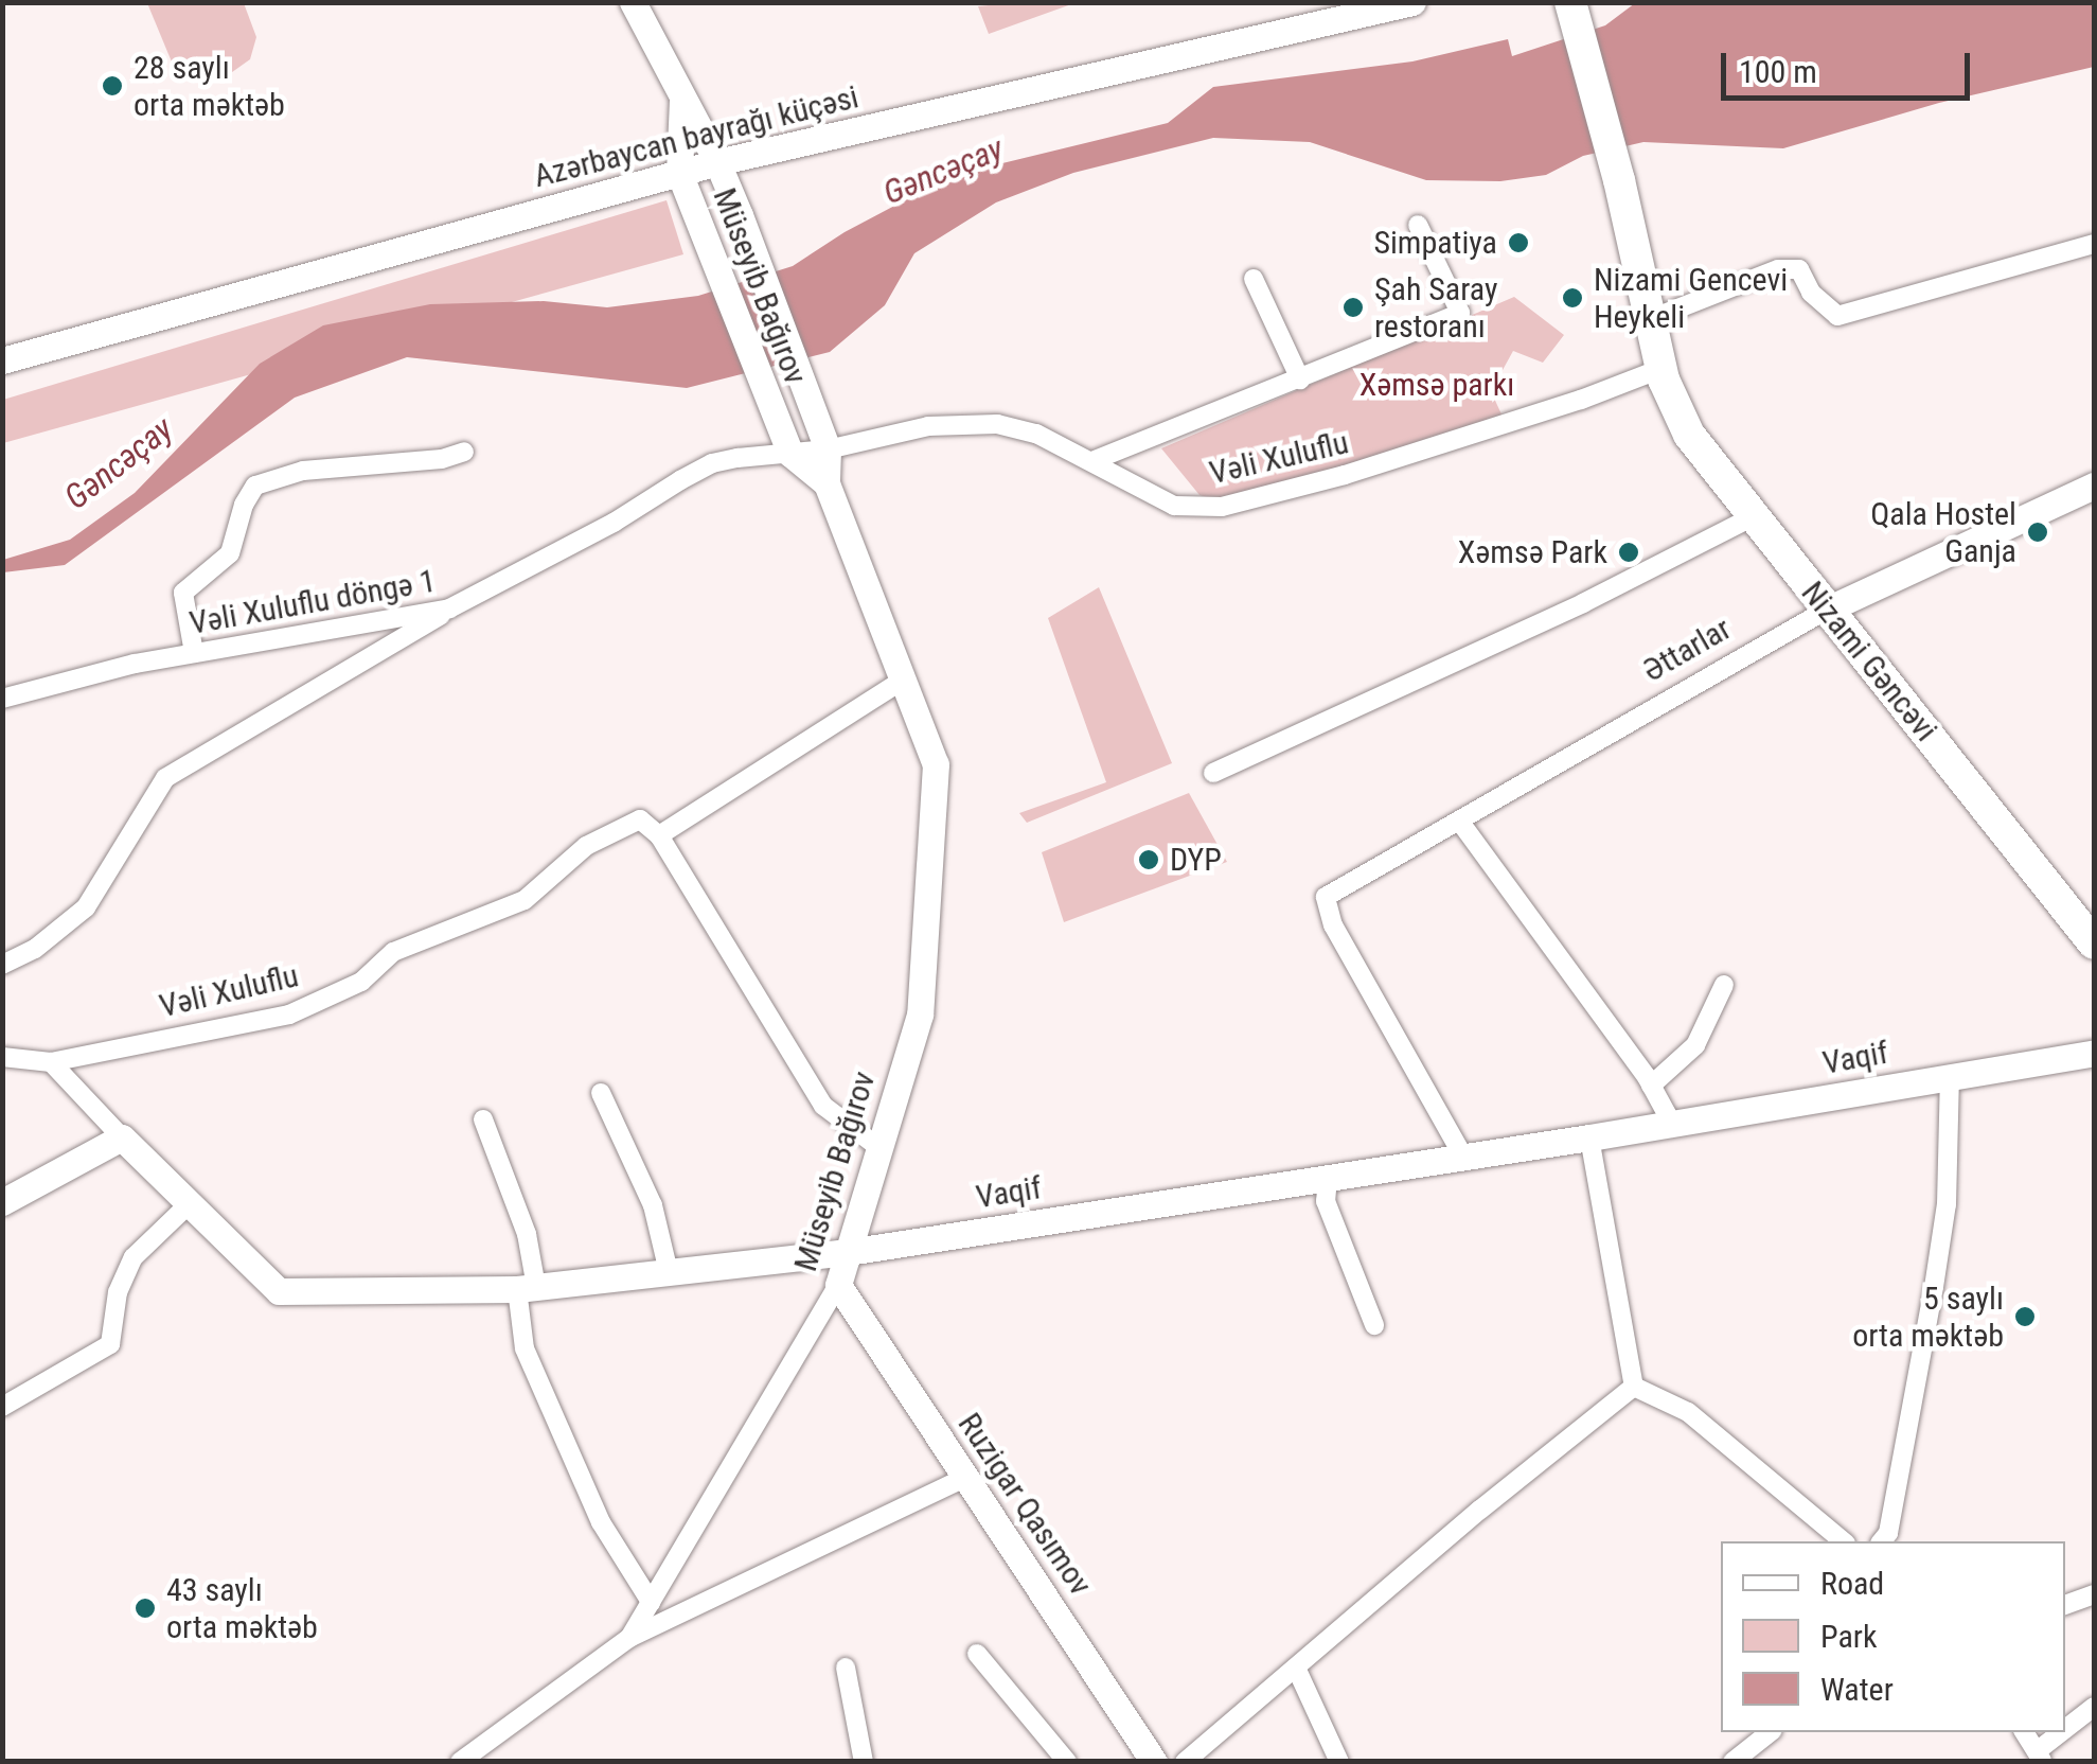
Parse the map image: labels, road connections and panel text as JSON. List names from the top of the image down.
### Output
{
  "streets": {
    "main road": ["Nizami Gəncəvi"],
    "street": [
      "Azərbaycan bayrağı küçəsi",
      "Müseyib Bağırov",
      "Vəli Xuluflu",
      "Vəli Xuluflu döngə 1",
      "Əttarlar",
      "Vaqif",
      "Ruzigar Qasımov"
    ]
  },
  "crossings": [
    ["Azərbaycan bayrağı küçəsi", "Müseyib Bağırov"],
    ["Müseyib Bağırov", "Vəli Xuluflu"],
    ["Müseyib Bağırov", "Vəli Xuluflu döngə 1"],
    ["Müseyib Bağırov", "Vaqif"],
    ["Müseyib Bağırov", "Ruzigar Qasımov"],
    ["Vəli Xuluflu", "Vəli Xuluflu döngə 1"],
    ["Vəli Xuluflu", "Nizami Gəncəvi"],
    ["Əttarlar", "Nizami Gəncəvi"],
    ["Əttarlar", "Vaqif"]
  ],
  "water": ["Gəncəçay"],
  "parks": ["Xəmsə parkı"],
  "places": [
    "28 saylı orta məktəb",
    "Simpatiya",
    "Nizami Gencevi Heykeli",
    "Şah Saray restoranı",
    "Qala Hostel Ganja",
    "Xəmsə Park",
    "DYP",
    "5 saylı orta məktəb",
    "43 saylı orta məktəb"
  ],
  "legend": ["Road", "Park", "Water"],
  "scale_bar": "100 m"
}
